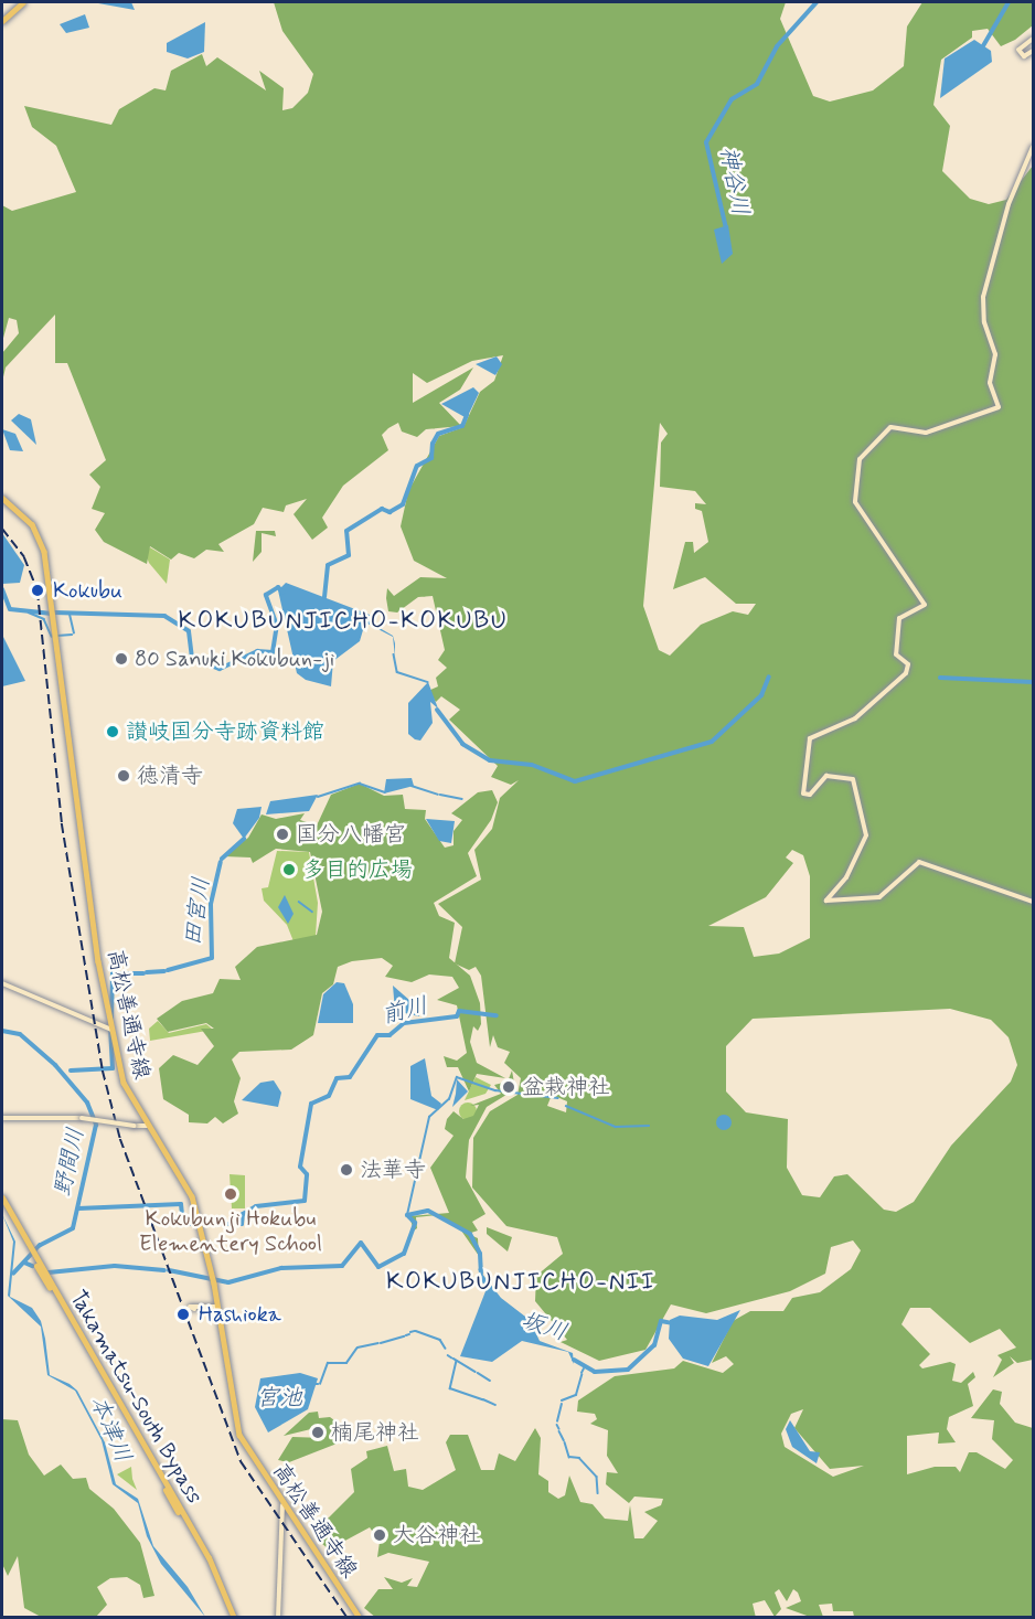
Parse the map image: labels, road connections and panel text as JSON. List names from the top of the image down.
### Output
{
  "streets": {
    "highway": ["Takamatsu-South Bypass"],
    "main road": ["高松善通寺線"]
  },
  "districts": ["KOKUBUNJICHO-KOKUBU", "KOKUBUNJICHO-NII"],
  "water": [
    "神谷川",
    "田宮川",
    "前川",
    "野間川",
    "坂川",
    "宮池",
    "本津川"
  ],
  "places": [
    "Kokubu",
    "80 Sanuki Kokubun-ji",
    "讃岐国分寺跡資料館",
    "徳清寺",
    "国分八幡宮",
    "多目的広場",
    "盆栽神社",
    "法華寺",
    "Kokubunji Hokubu Elementery School",
    "Hashioka",
    "楠尾神社",
    "大谷神社"
  ]
}
